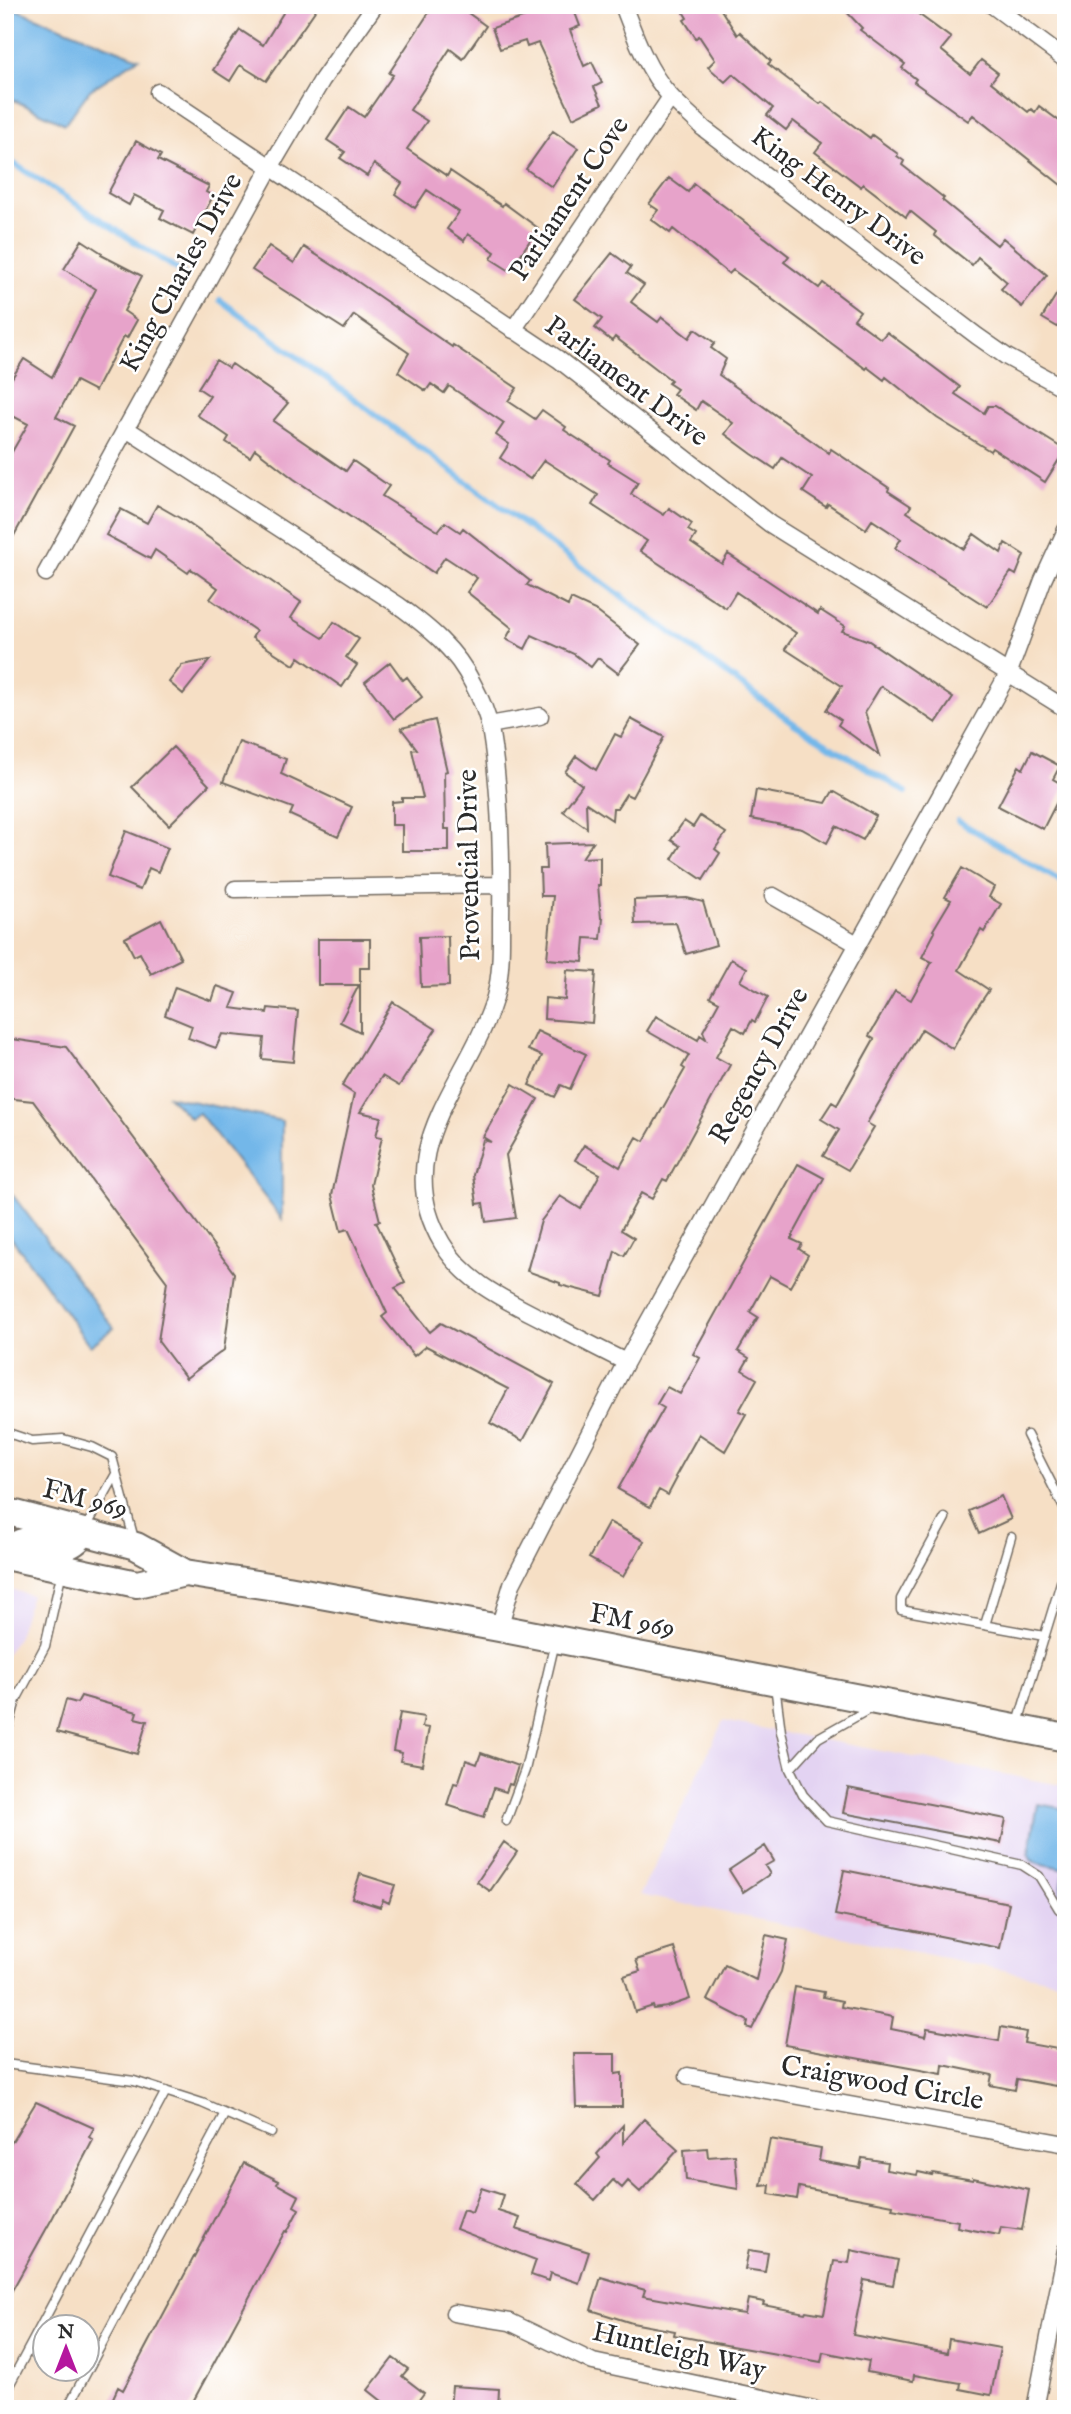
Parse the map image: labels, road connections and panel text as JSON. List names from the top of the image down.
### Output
{
  "streets": {
    "main road": ["FM 969"],
    "street": [
      "King Henry Drive",
      "Parliament Cove",
      "King Charles Drive",
      "Parliament Drive",
      "Provencial Drive",
      "Regency Drive",
      "Craigwood Circle",
      "Huntleigh Way"
    ]
  },
  "crossings": [
    ["King Henry Drive", "Parliament Cove"],
    ["Parliament Cove", "Parliament Drive"],
    ["King Charles Drive", "Parliament Drive"],
    ["King Charles Drive", "Provencial Drive"],
    ["Parliament Drive", "Regency Drive"],
    ["Provencial Drive", "Regency Drive"],
    ["Regency Drive", "FM 969"]
  ],
  "north": "top"
}
